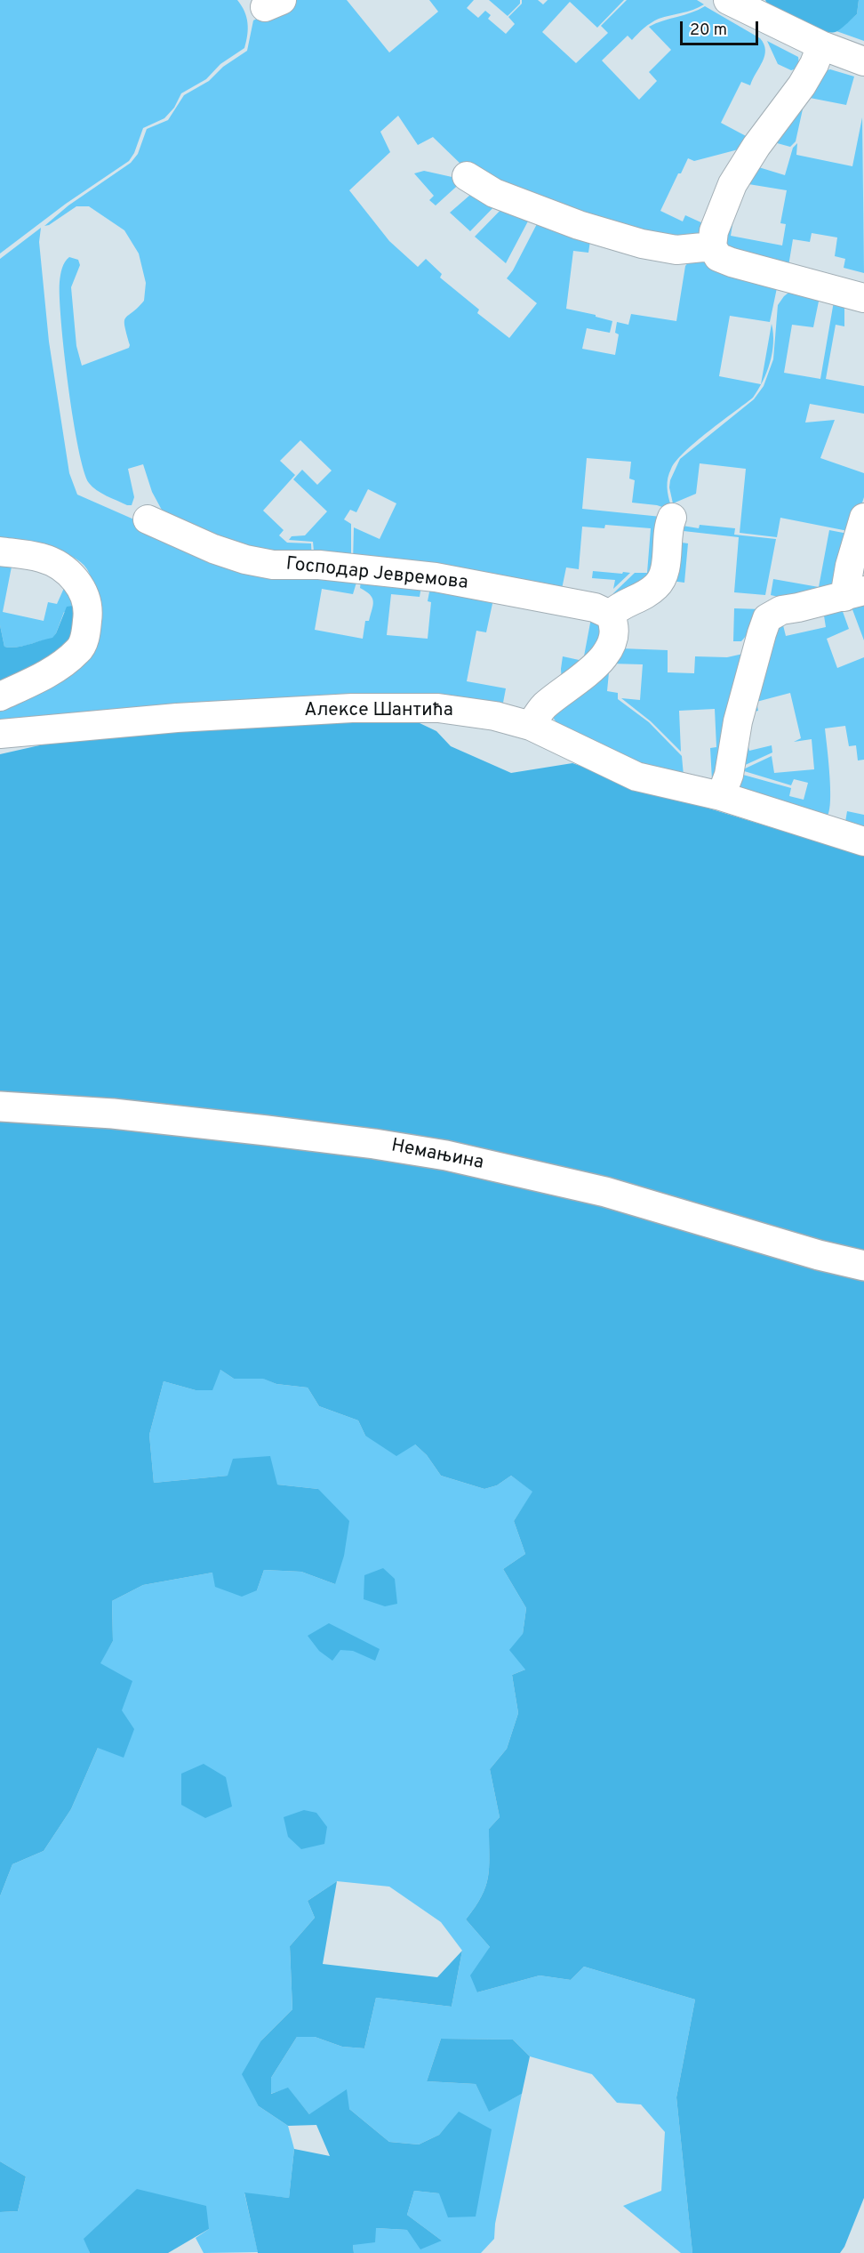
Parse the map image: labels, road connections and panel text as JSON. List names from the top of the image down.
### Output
{
  "streets": {
    "main road": ["Немањина"],
    "street": ["Господар Јевремова", "Алексе Шантића"]
  },
  "scale_bar": "20 m"
}
